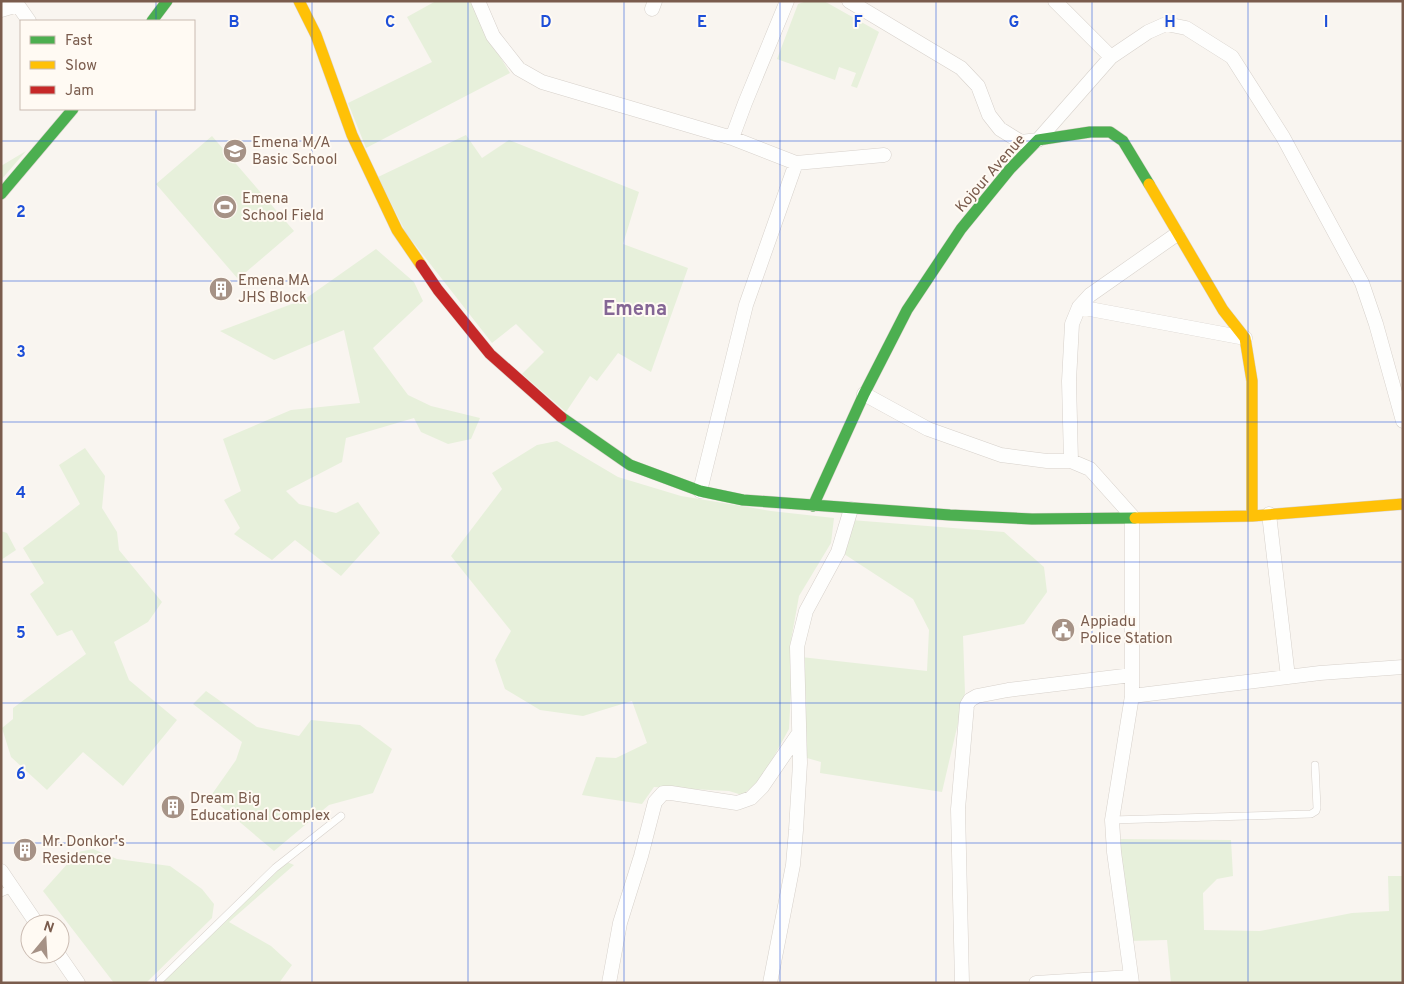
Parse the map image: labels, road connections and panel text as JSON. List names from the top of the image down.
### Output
{
  "streets": {
    "street": ["Kojour Avenue"]
  },
  "districts": ["Emena"],
  "places": {
    "school or university": ["Emena M/A Basic School"],
    "sports": ["Emena School Field"],
    "building": ["Emena MA JHS Block", "Dream Big Educational Complex", "Mr. Donkor's Residence"],
    "public building": ["Appiadu Police Station"]
  },
  "legend": ["Fast", "Slow", "Jam"],
  "north": "top",
  "grid": {
    "columns": [
      "B",
      "C",
      "D",
      "E",
      "F",
      "G",
      "H",
      "I"
    ],
    "rows": [
      "2",
      "3",
      "4",
      "5",
      "6"
    ]
  }
}
